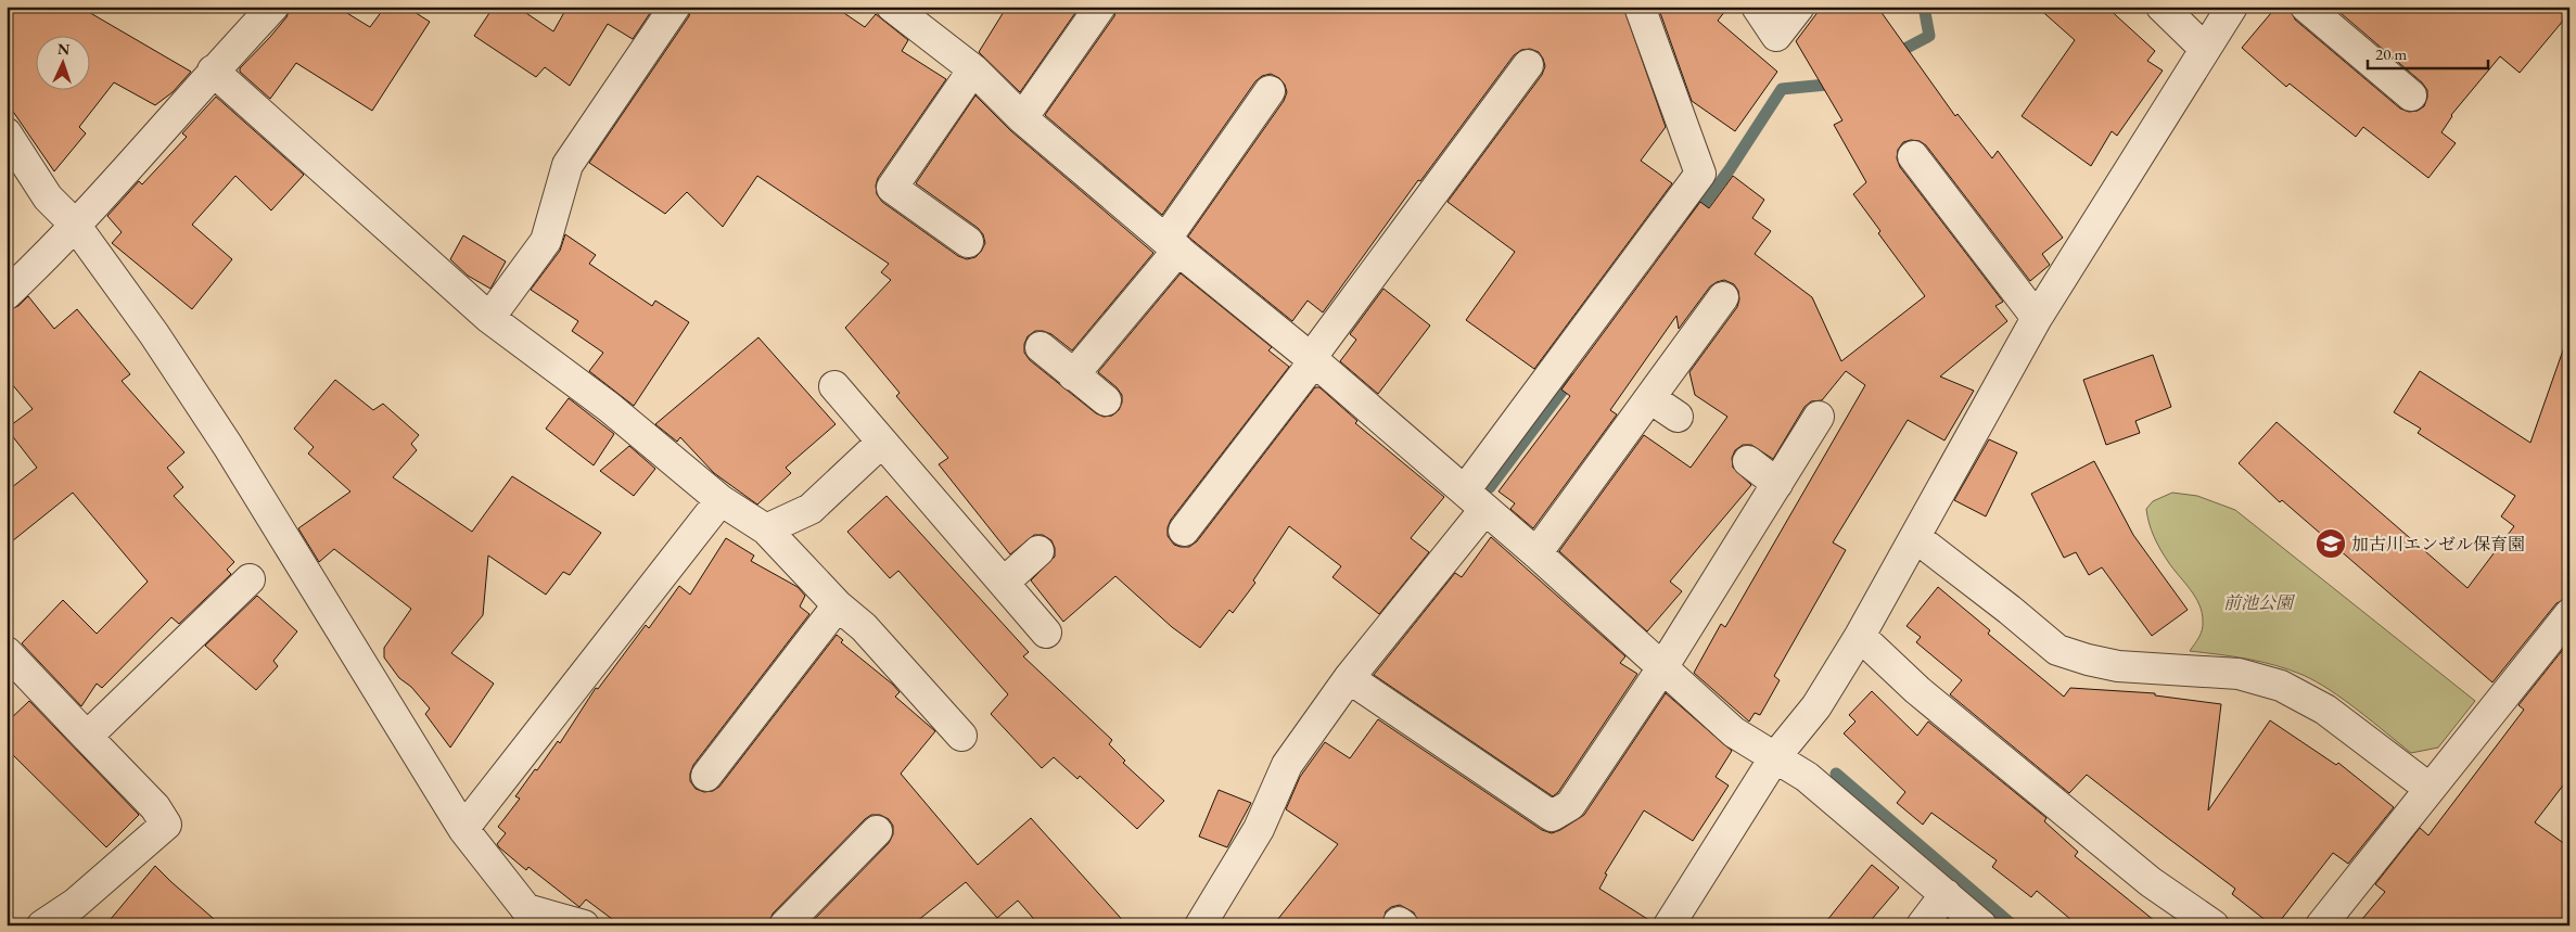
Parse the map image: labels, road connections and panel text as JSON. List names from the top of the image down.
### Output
{
  "parks": ["前池公園"],
  "places": {
    "school or university": ["加古川エンゼル保育園"]
  },
  "scale_bar": "20 m",
  "north": "top"
}
